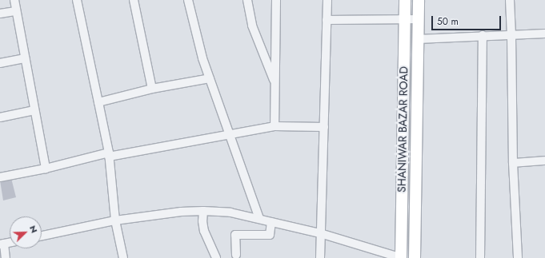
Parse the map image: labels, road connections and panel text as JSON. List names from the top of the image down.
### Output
{
  "streets": {
    "main road": ["SHANIWAR BAZAR ROAD"]
  },
  "scale_bar": "50 m",
  "north": "top right"
}
